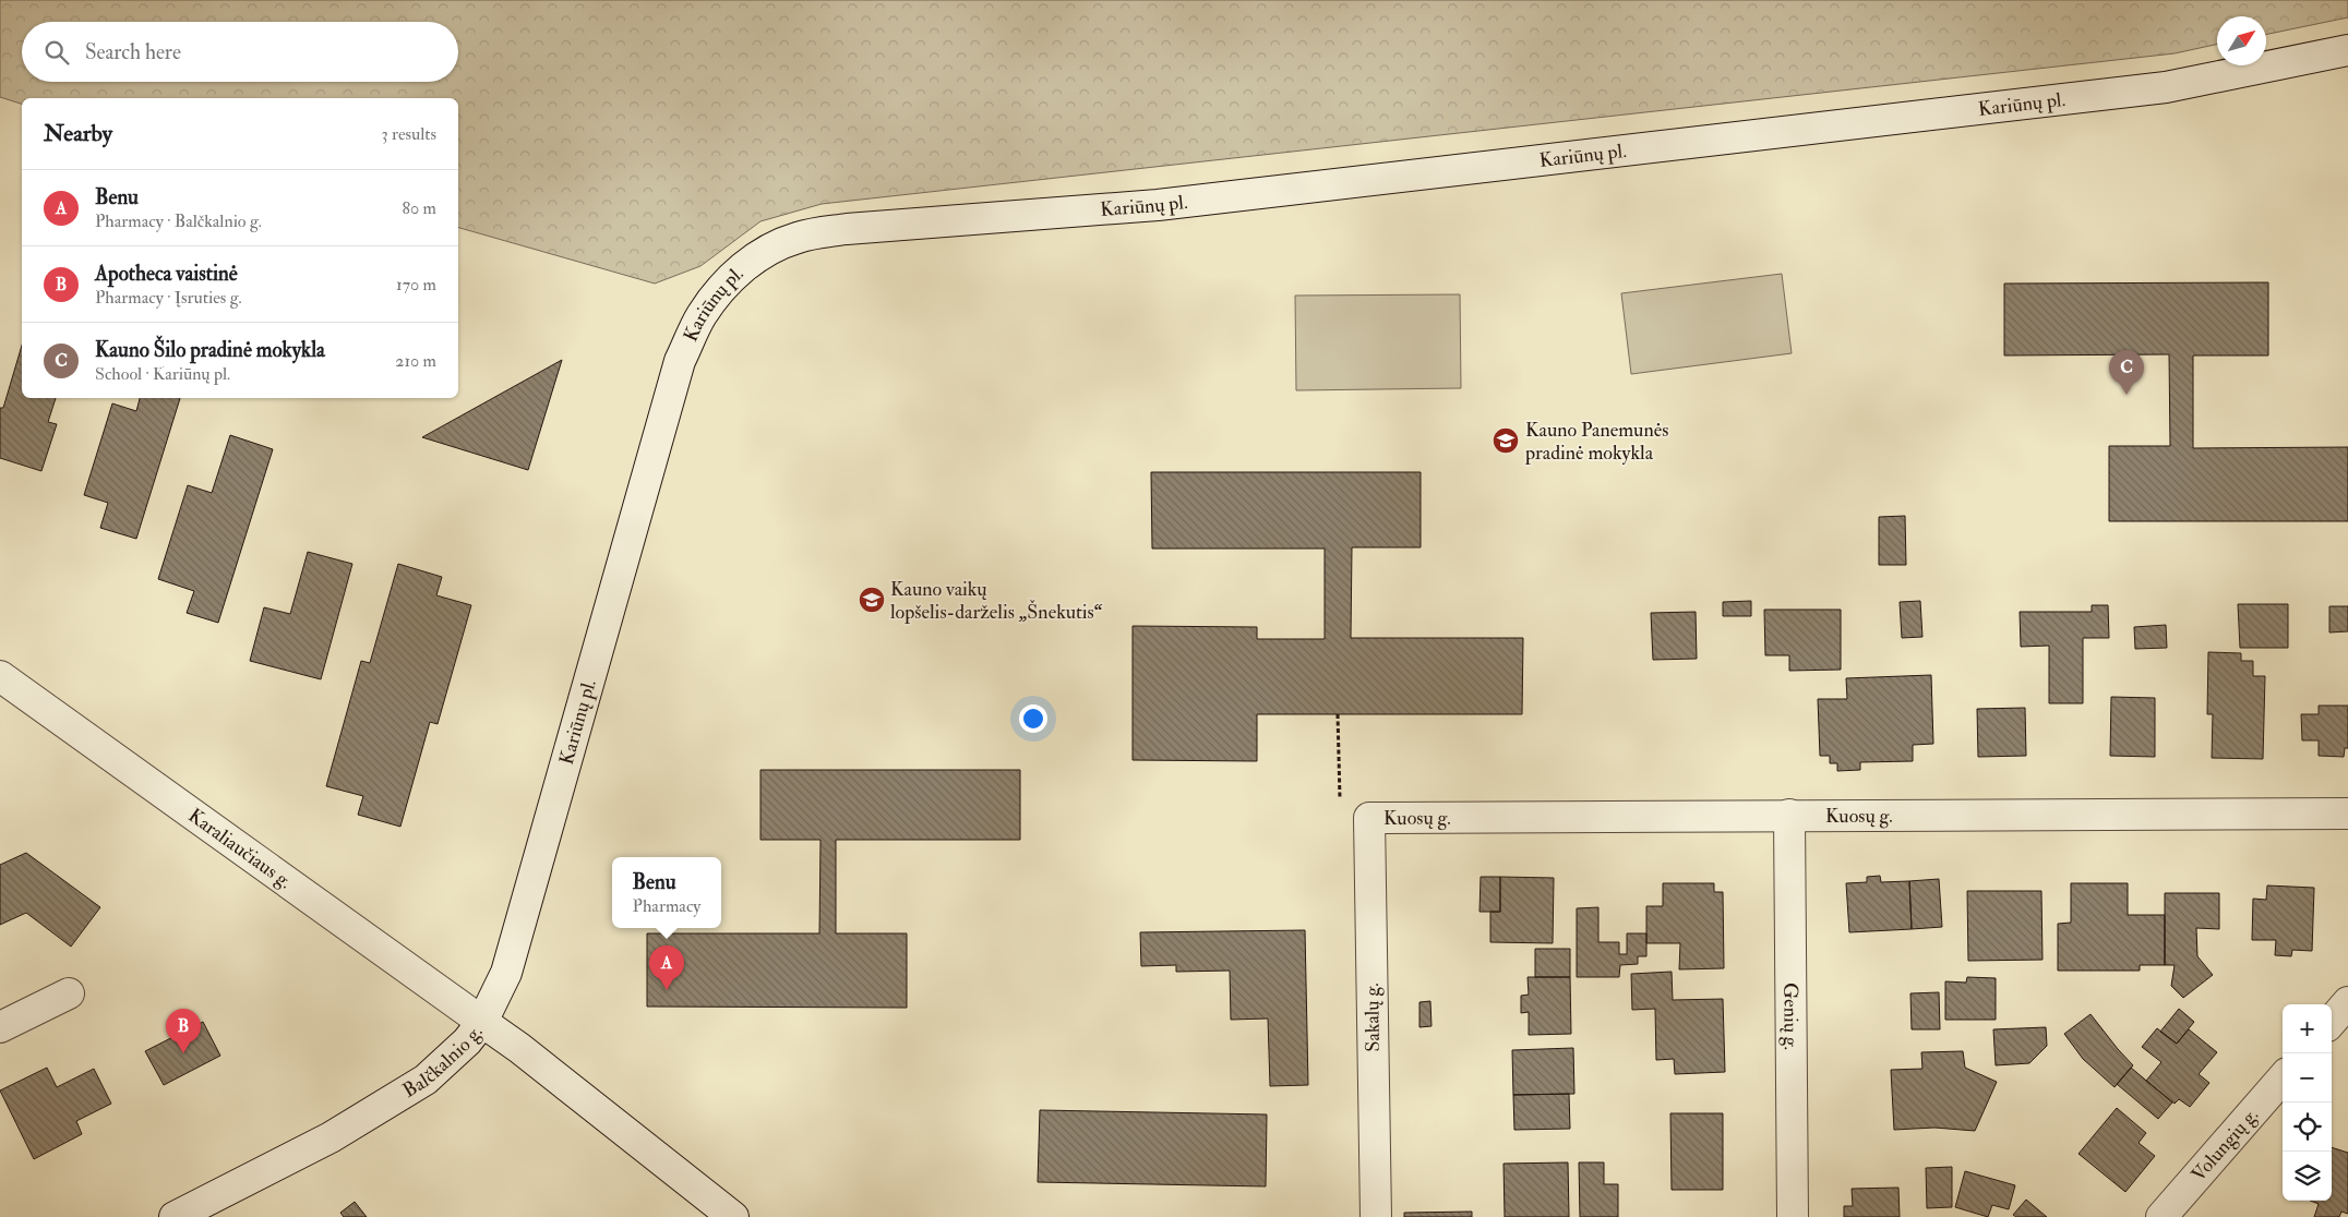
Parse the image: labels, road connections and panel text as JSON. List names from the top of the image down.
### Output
{
  "streets": {
    "street": [
      "Kariūnų pl.",
      "Kuosų g.",
      "Karaliaučiaus g.",
      "Genių g.",
      "Sakalų g.",
      "Balčkalnio g.",
      "Volungių g."
    ]
  },
  "crossings": [
    ["Kariūnų pl.", "Karaliaučiaus g."],
    ["Kariūnų pl.", "Balčkalnio g."],
    ["Kuosų g.", "Genių g."],
    ["Kuosų g.", "Sakalų g."],
    ["Karaliaučiaus g.", "Balčkalnio g."]
  ],
  "places": {
    "school or university": ["Kauno Panemunės pradinė mokykla", "Kauno vaikų lopšelis-darželis „Šnekutis“"]
  },
  "north": "top right",
  "page": {
    "search": "Search here",
    "heading": ["Nearby", "3 results"],
    "list": [
      {
        "mark": "A",
        "name": "Benu",
        "note": "Pharmacy · Balčkalnio g.",
        "value": "80 m"
      },
      {
        "mark": "B",
        "name": "Apotheca vaistinė",
        "note": "Pharmacy · Įsruties g.",
        "value": "170 m"
      },
      {
        "mark": "C",
        "name": "Kauno Šilo pradinė mokykla",
        "note": "School · Kariūnų pl.",
        "value": "210 m"
      }
    ],
    "pins": ["C", "A", "B"],
    "popup": ["Benu", "Pharmacy"],
    "map_buttons": ["+", "−"]
  }
}
